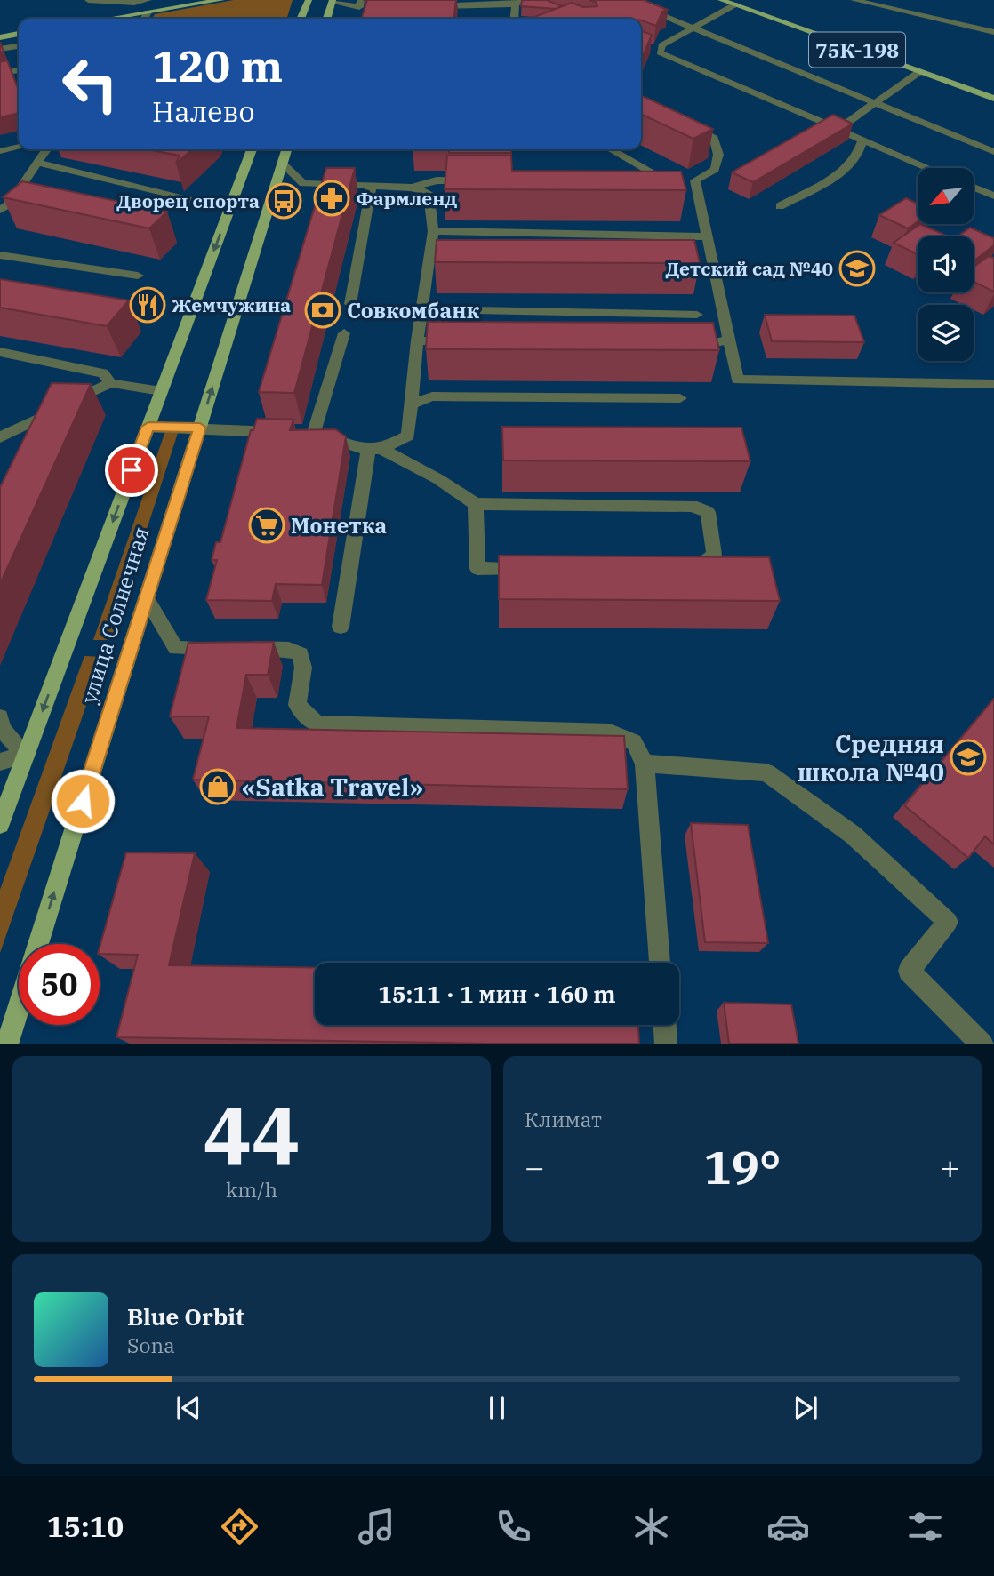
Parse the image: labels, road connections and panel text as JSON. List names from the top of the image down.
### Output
{
  "streets": {
    "main road": ["75К-198", "улица Солнечная"]
  },
  "places": {
    "pharmacy": ["Фармленд"],
    "bus stop": ["Дворец спорта"],
    "school or university": ["Детский сад №40", "Средняя школа №40"],
    "restaurant": ["Жемчужина"],
    "bank": ["Совкомбанк"],
    "supermarket": ["Монетка"],
    "shop": ["«Satka Travel»"]
  },
  "north": "bottom left",
  "page": {
    "turn": ["120 m", "Налево"],
    "limit": "50",
    "trip": "15:11 · 1 мин · 160 m",
    "tile": [
      ["44", "km/h"],
      "Климат"
    ],
    "heat": ["−", "19°", "+"],
    "song": ["Blue Orbit", "Sona"],
    "tabs": "15:10"
  }
}
